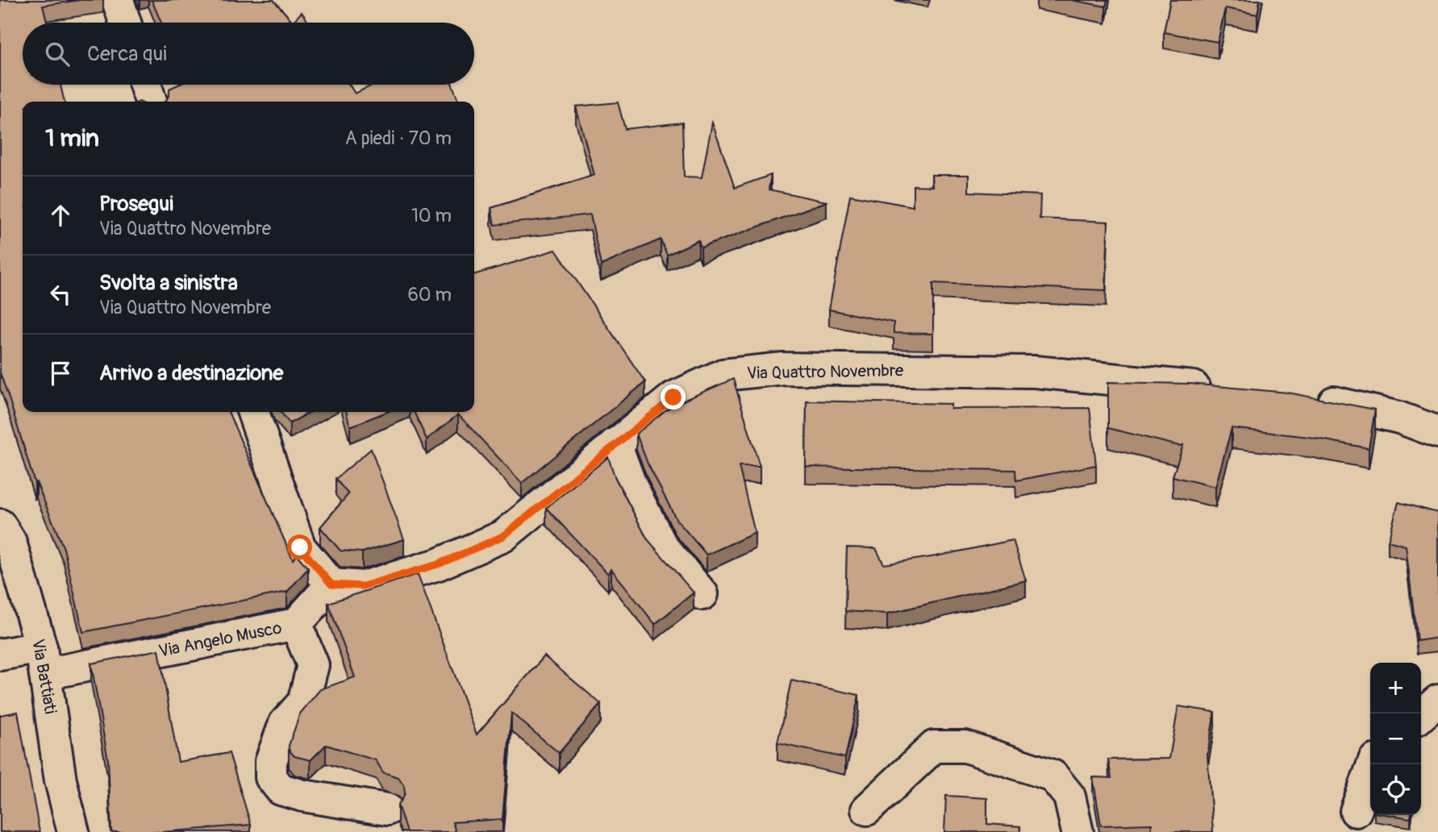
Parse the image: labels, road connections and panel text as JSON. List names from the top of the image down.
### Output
{
  "streets": {
    "street": ["Via Quattro Novembre", "Via Angelo Musco", "Via Battiati"]
  },
  "crossings": [
    ["Via Quattro Novembre", "Via Angelo Musco"],
    ["Via Angelo Musco", "Via Battiati"]
  ],
  "page": {
    "search": "Cerca qui",
    "heading": ["1 min", "A piedi · 70 m"],
    "list": [
      ["Prosegui", "Via Quattro Novembre", "10 m"],
      ["Svolta a sinistra", "Via Quattro Novembre", "60 m"],
      "Arrivo a destinazione"
    ],
    "map_buttons": ["+", "−"]
  }
}
